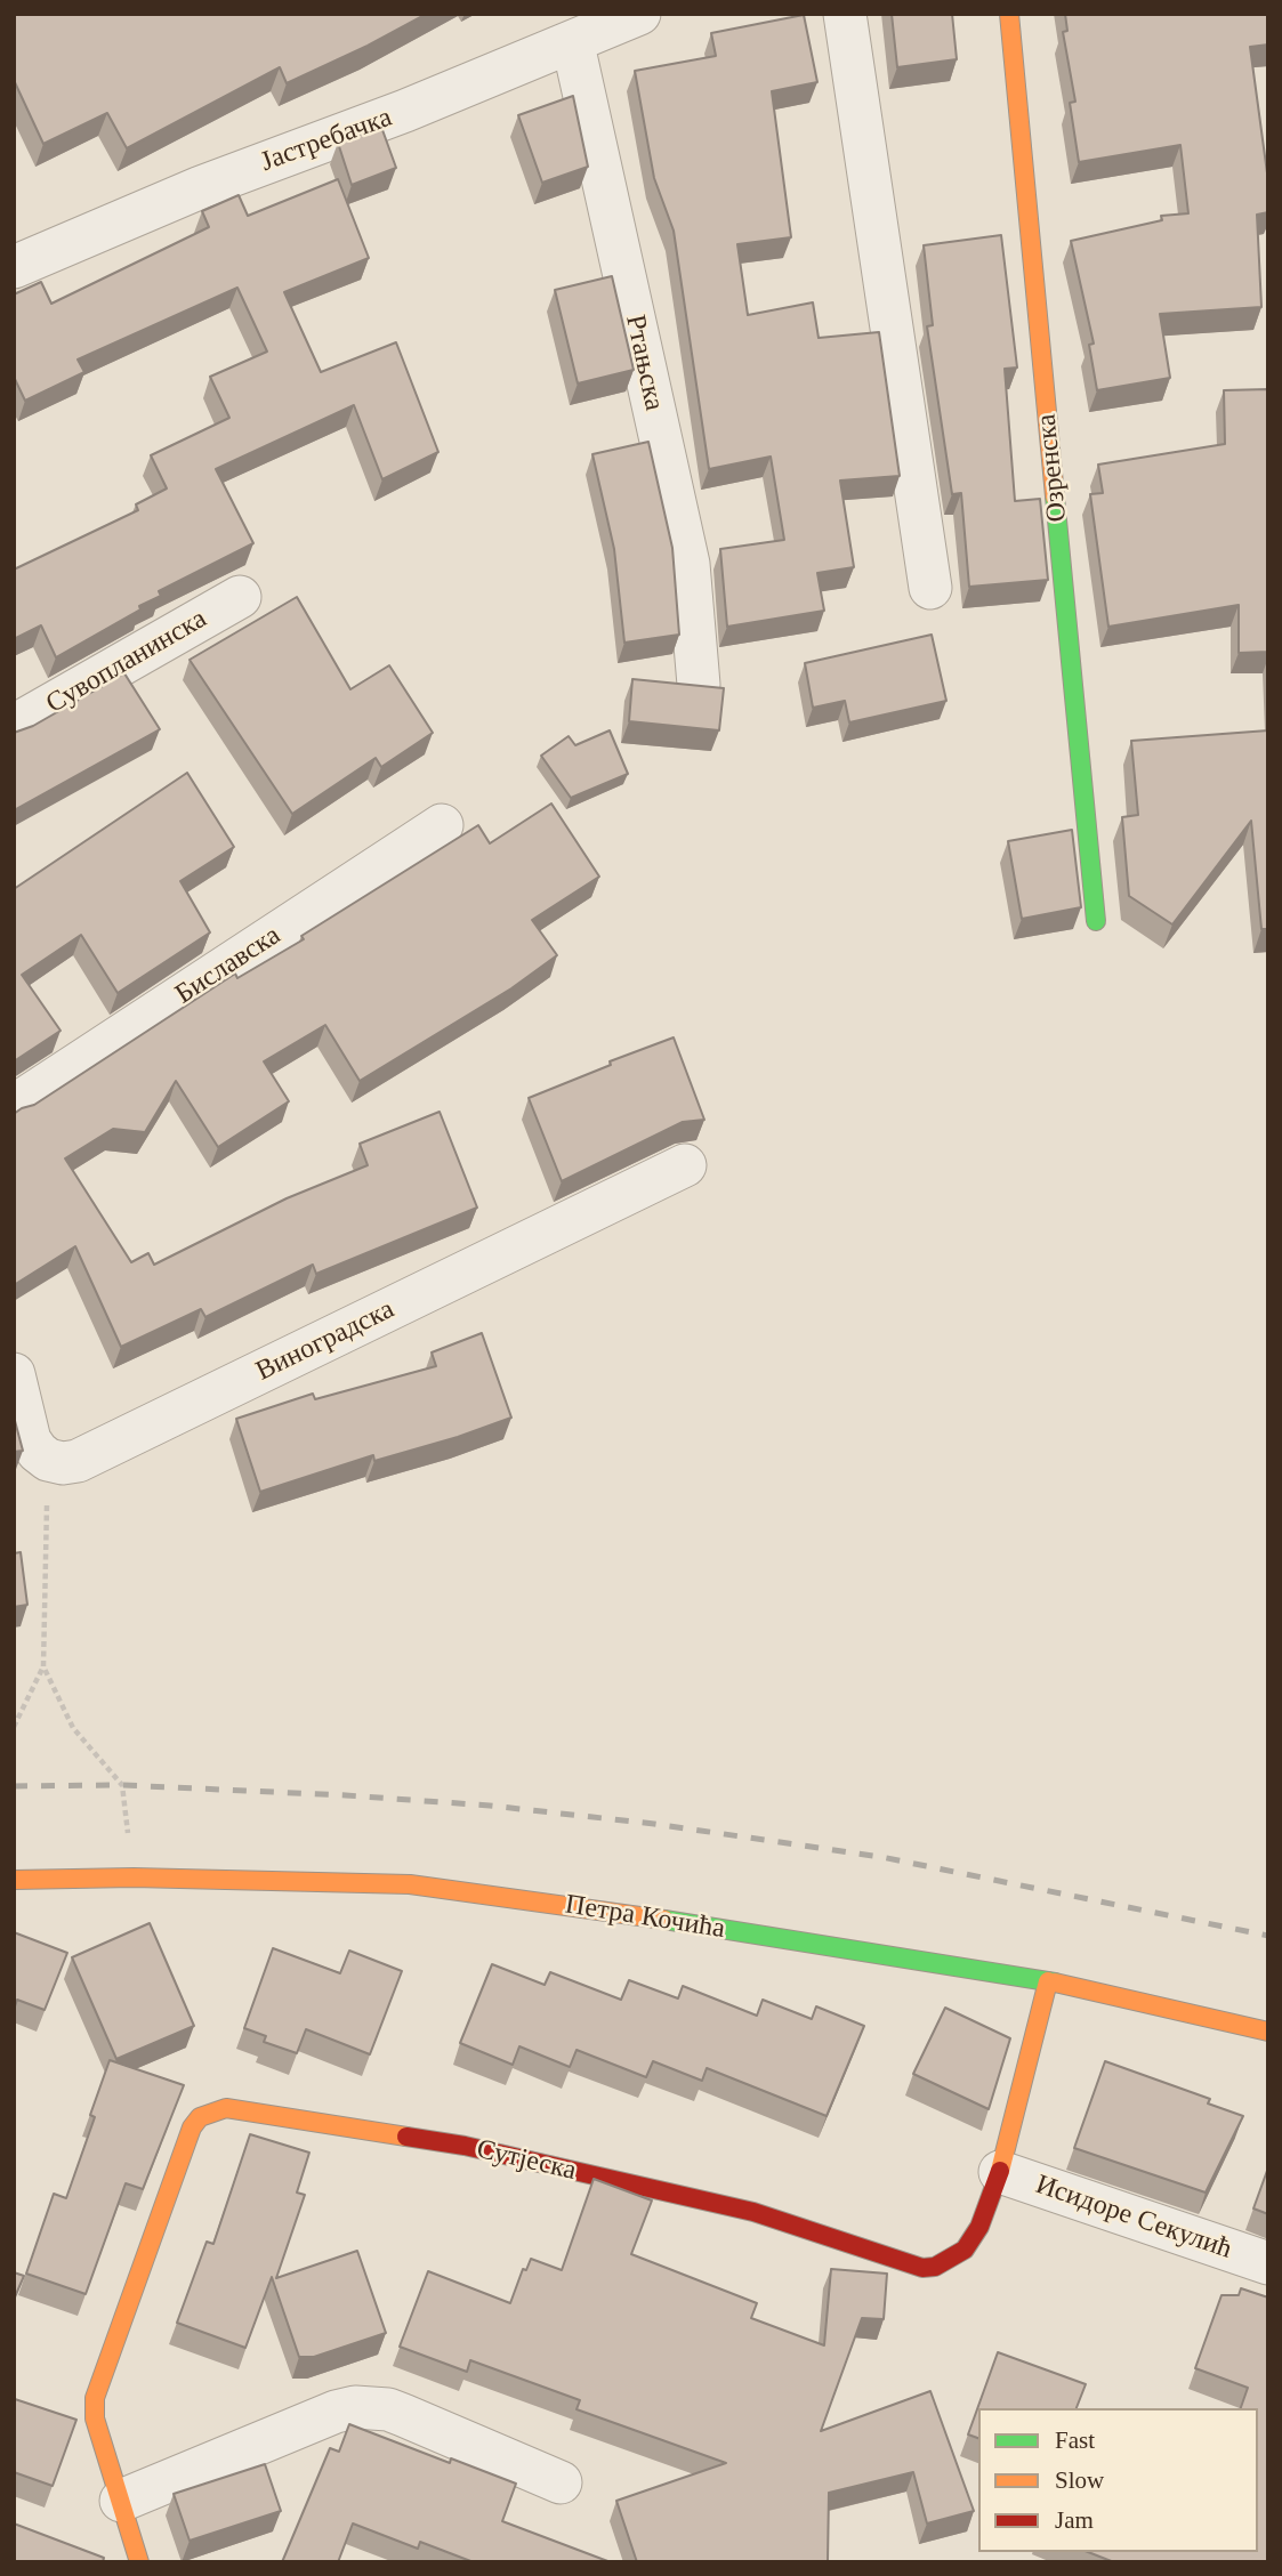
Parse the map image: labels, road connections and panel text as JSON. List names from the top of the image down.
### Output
{
  "streets": {
    "street": [
      "Јастребачка",
      "Ртањска",
      "Озренска",
      "Сувопланинска",
      "Биславска",
      "Виноградска",
      "Петра Кочића",
      "Сутјеска",
      "Исидоре Секулић"
    ]
  },
  "crossings": [
    ["Јастребачка", "Ртањска"],
    ["Петра Кочића", "Сутјеска"],
    ["Сутјеска", "Исидоре Секулић"]
  ],
  "legend": ["Fast", "Slow", "Jam"]
}
